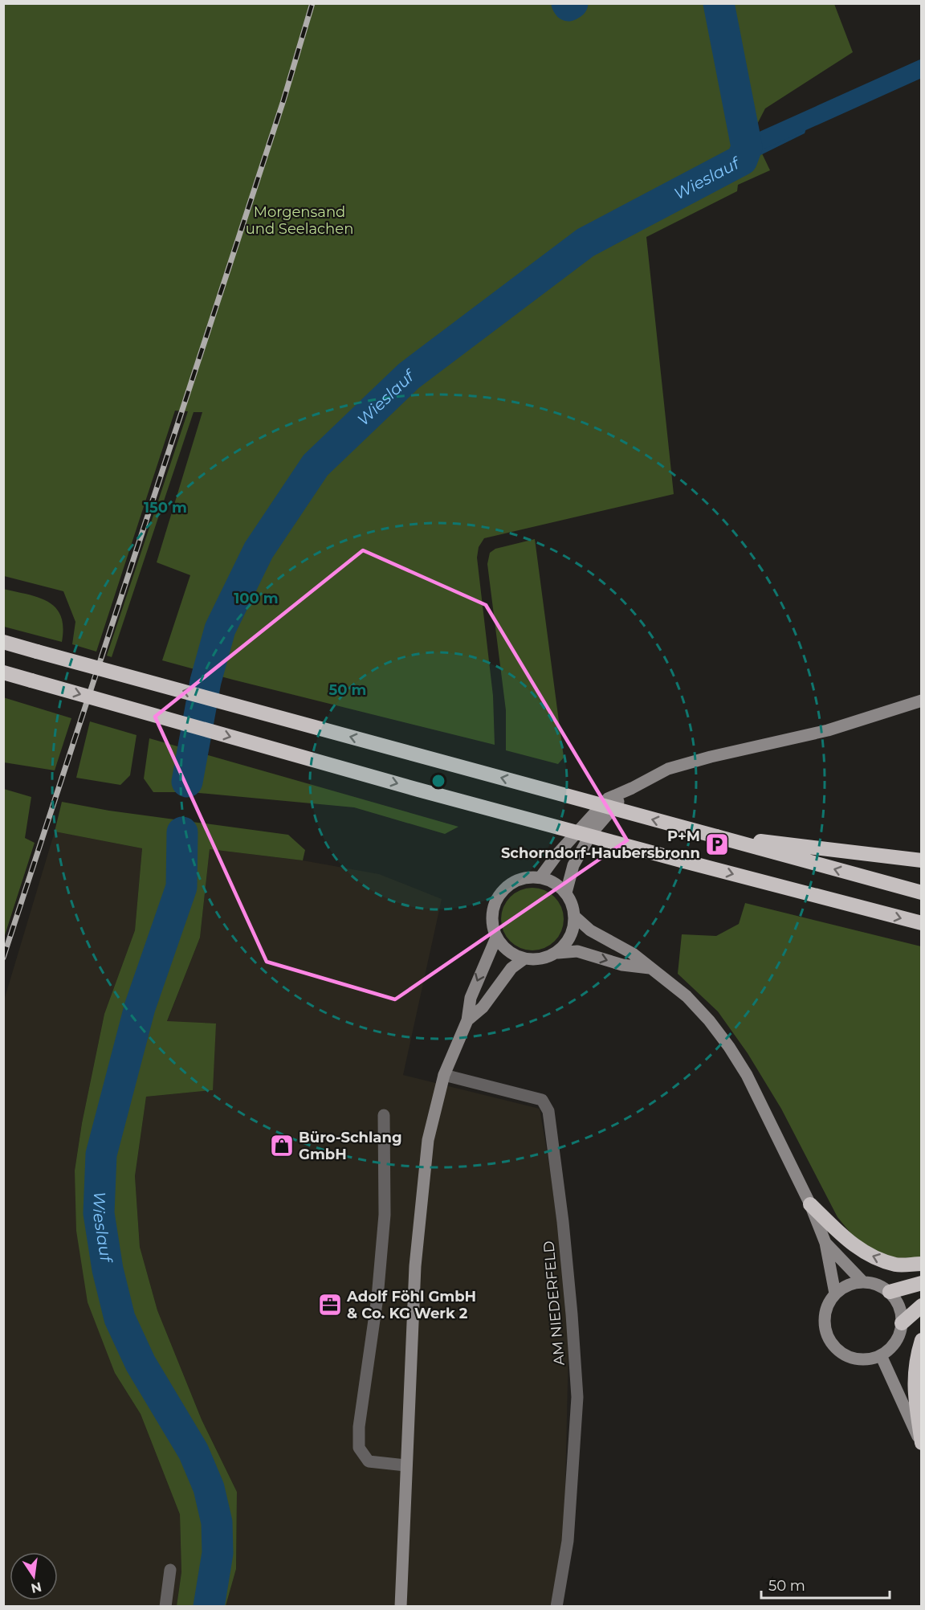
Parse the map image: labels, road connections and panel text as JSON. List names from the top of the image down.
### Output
{
  "streets": {
    "street": ["AM NIEDERFELD"]
  },
  "water": ["Wieslauf"],
  "parks": ["Morgensand und Seelachen"],
  "places": {
    "parking": ["P+M Schorndorf-Haubersbronn"],
    "shop": ["Büro-Schlang GmbH"],
    "office": ["Adolf Föhl GmbH & Co. KG Werk 2"]
  },
  "scale_bar": "50 m",
  "north": "bottom",
  "rings": ["150 m", "100 m", "50 m"]
}
